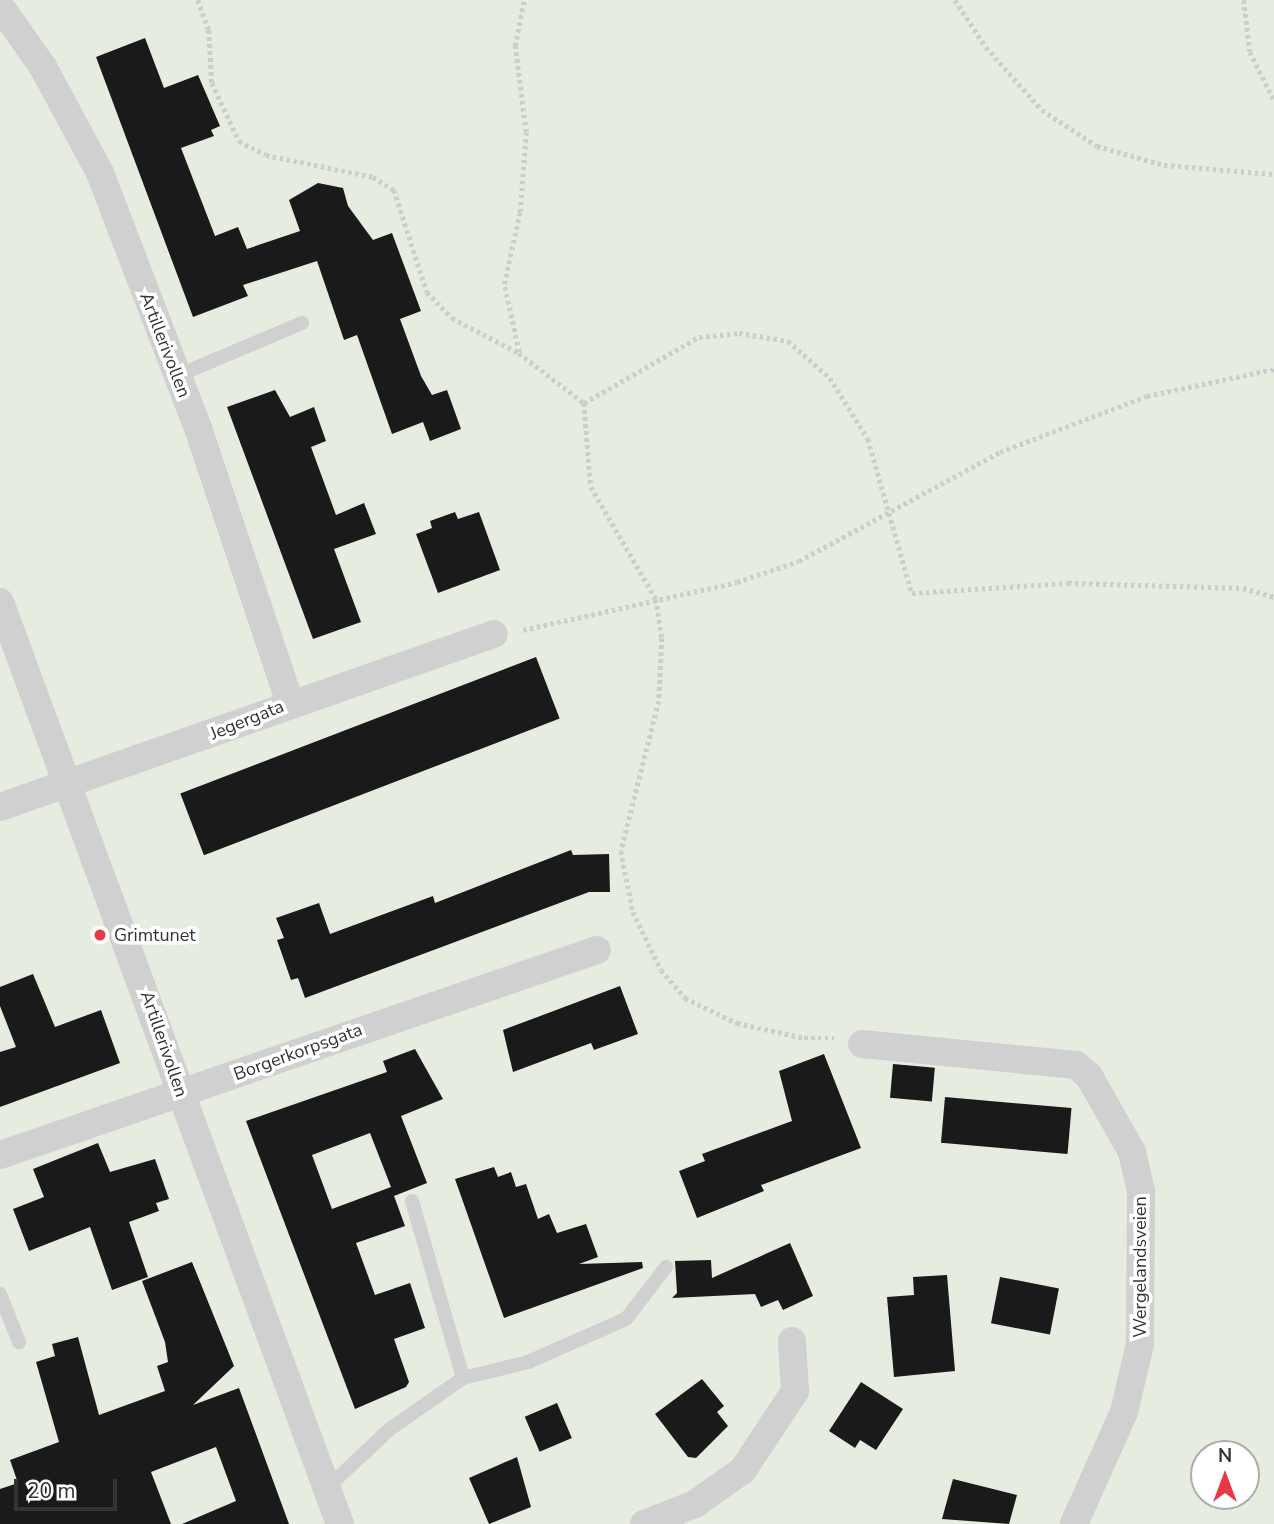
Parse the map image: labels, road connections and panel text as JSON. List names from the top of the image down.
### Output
{
  "streets": {
    "street": [
      "Artillerivollen",
      "Jegergata",
      "Borgerkorpsgata",
      "Wergelandsveien"
    ]
  },
  "crossings": [
    ["Artillerivollen", "Jegergata"],
    ["Artillerivollen", "Borgerkorpsgata"]
  ],
  "places": ["Grimtunet"],
  "scale_bar": "20 m",
  "north": "top"
}
